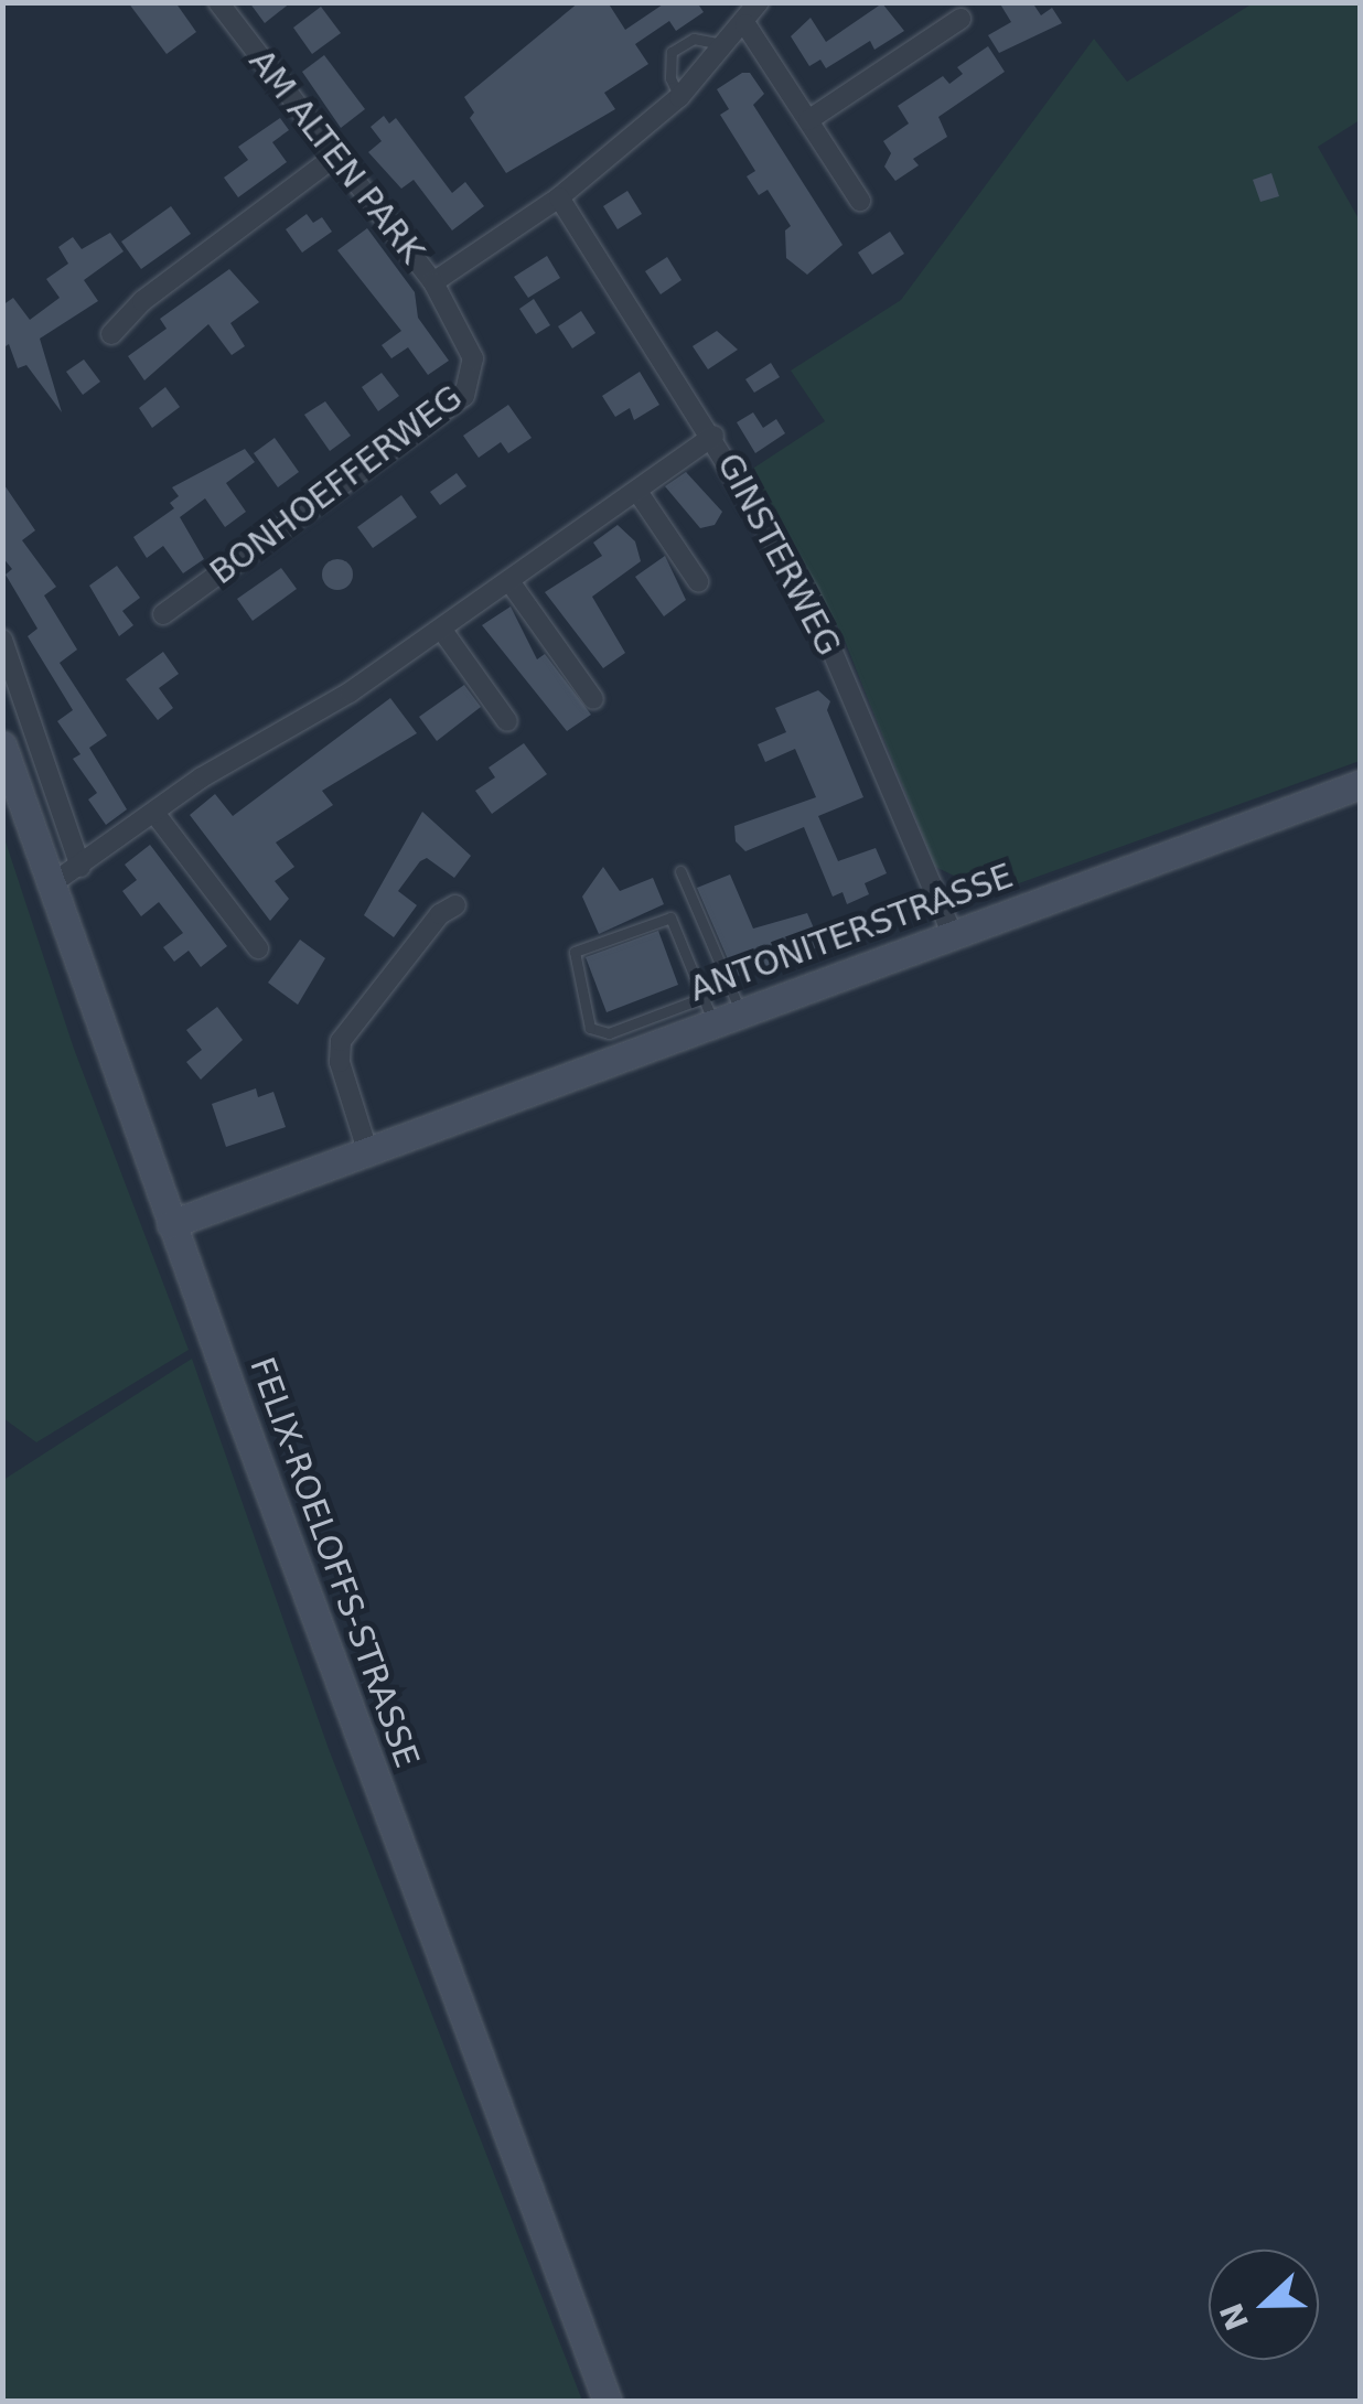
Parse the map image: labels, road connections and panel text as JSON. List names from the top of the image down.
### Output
{
  "streets": {
    "street": [
      "AM ALTEN PARK",
      "BONHOEFFERWEG",
      "GINSTERWEG",
      "ANTONITERSTRASSE",
      "FELIX-ROELOFFS-STRASSE"
    ]
  },
  "crossings": [
    ["AM ALTEN PARK", "BONHOEFFERWEG"],
    ["AM ALTEN PARK", "GINSTERWEG"],
    ["GINSTERWEG", "ANTONITERSTRASSE"],
    ["ANTONITERSTRASSE", "FELIX-ROELOFFS-STRASSE"]
  ],
  "north": "left"
}
